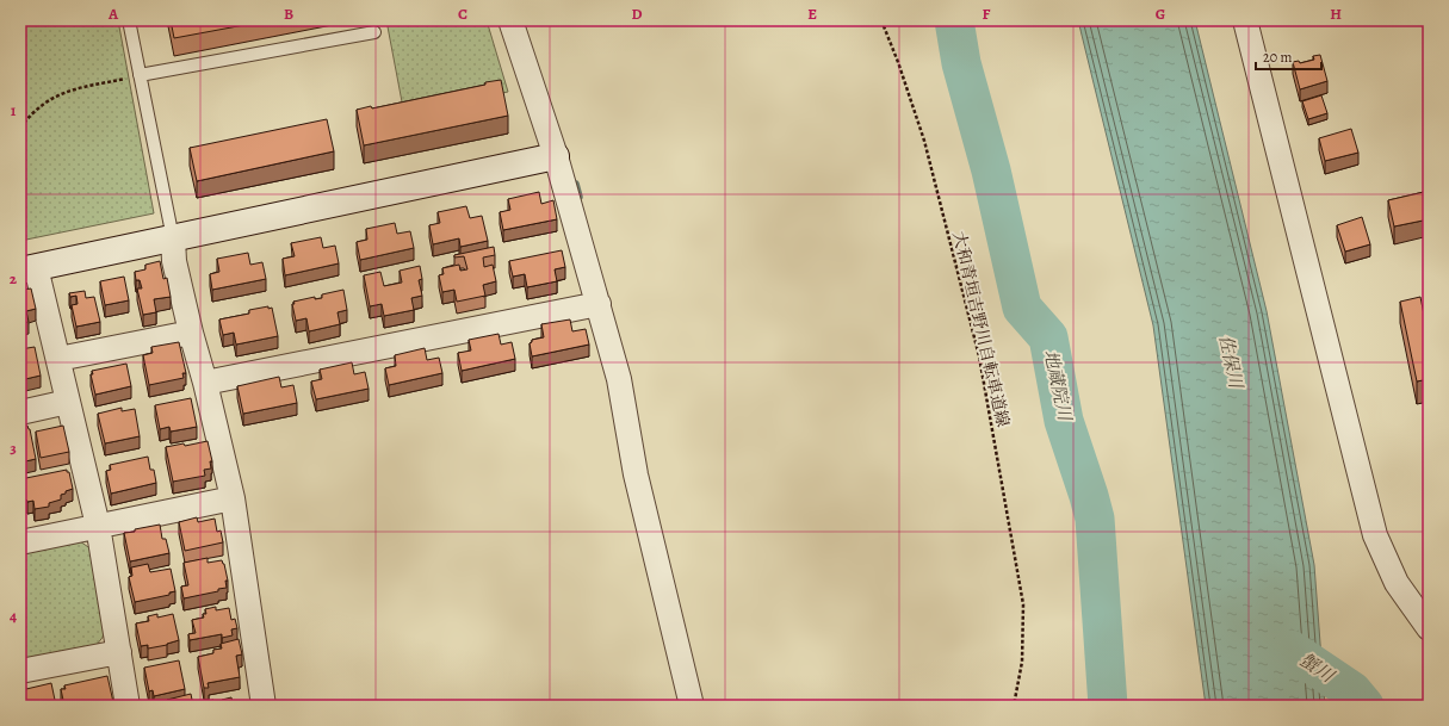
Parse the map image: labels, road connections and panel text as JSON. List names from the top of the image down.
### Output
{
  "streets": {
    "path": ["大和青垣吉野川自転車道線"]
  },
  "water": ["佐保川", "地蔵院川", "蟹川"],
  "scale_bar": "20 m",
  "grid": {
    "columns": [
      "A",
      "B",
      "C",
      "D",
      "E",
      "F",
      "G",
      "H"
    ],
    "rows": [
      "1",
      "2",
      "3",
      "4"
    ]
  }
}
